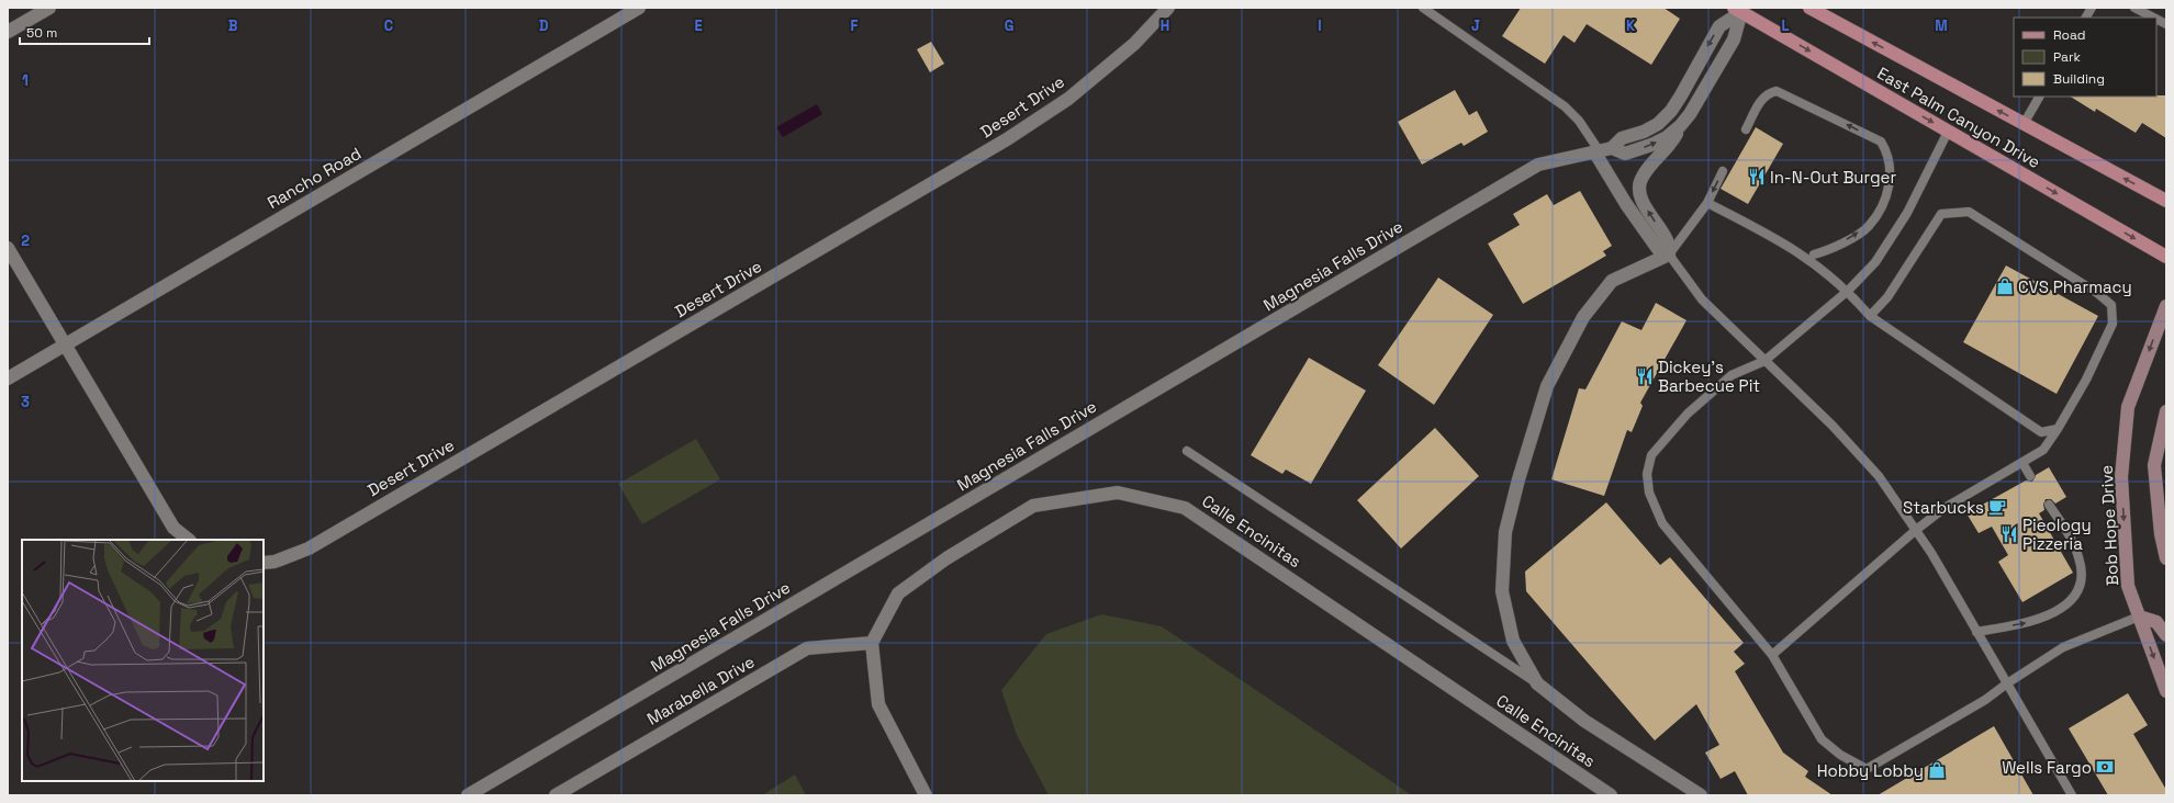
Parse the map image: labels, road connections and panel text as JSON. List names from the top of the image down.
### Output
{
  "streets": {
    "main road": ["East Palm Canyon Drive", "Bob Hope Drive"],
    "street": [
      "Desert Drive",
      "Rancho Road",
      "Magnesia Falls Drive",
      "Calle Encinitas",
      "Marabella Drive"
    ]
  },
  "crossings": [
    ["East Palm Canyon Drive", "Magnesia Falls Drive"],
    ["Calle Encinitas", "Marabella Drive"]
  ],
  "places": {
    "restaurant": ["In-N-Out Burger", "Dickey's Barbecue Pit", "Pieology Pizzeria"],
    "shop": ["CVS Pharmacy", "Hobby Lobby"],
    "cafe": ["Starbucks"],
    "bank": ["Wells Fargo"]
  },
  "legend": ["Road", "Park", "Building"],
  "scale_bar": "50 m",
  "grid": {
    "columns": [
      "B",
      "C",
      "D",
      "E",
      "F",
      "G",
      "H",
      "I",
      "J",
      "K",
      "L",
      "M"
    ],
    "rows": ["1", "2", "3"]
  }
}
